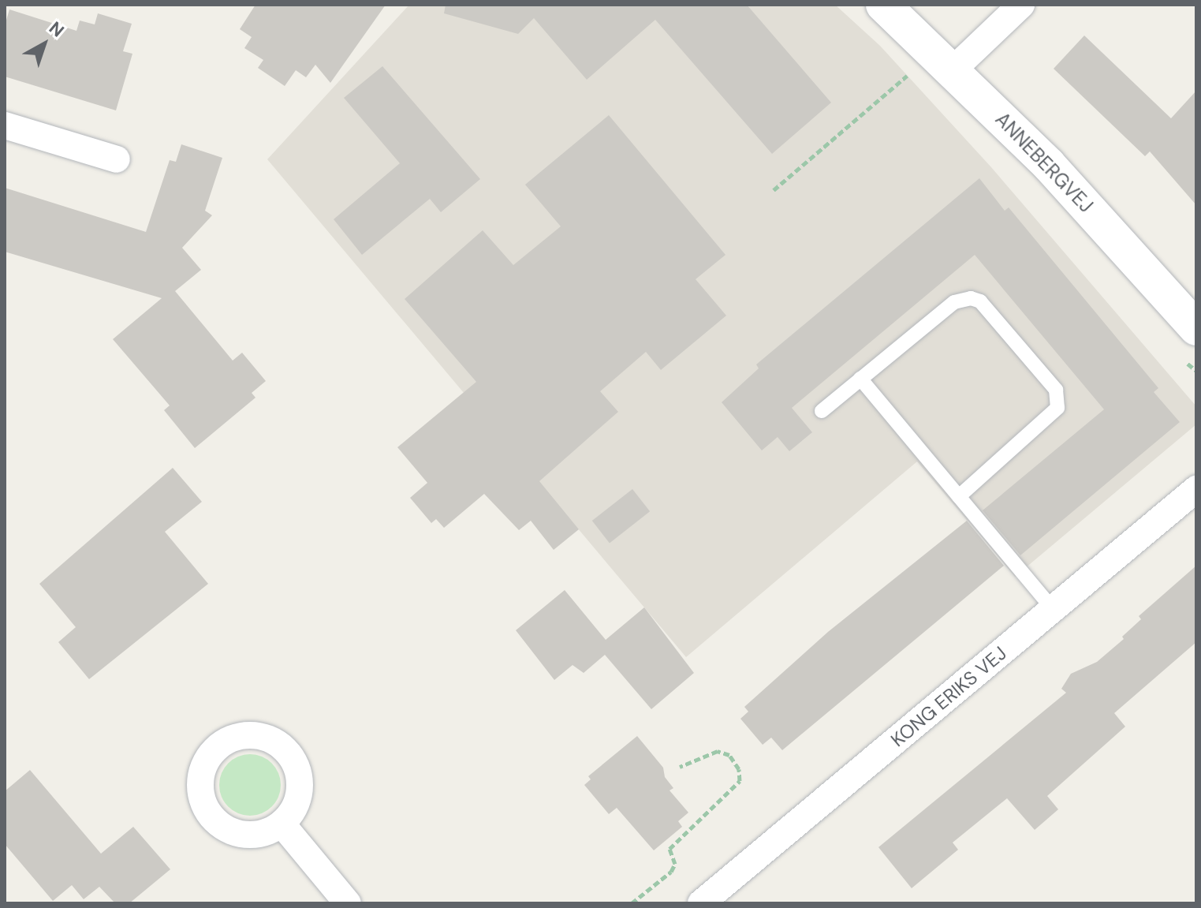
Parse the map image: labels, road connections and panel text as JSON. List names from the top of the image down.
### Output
{
  "streets": {
    "street": ["ANNEBERGVEJ", "KONG ERIKS VEJ"]
  },
  "north": "top right"
}
